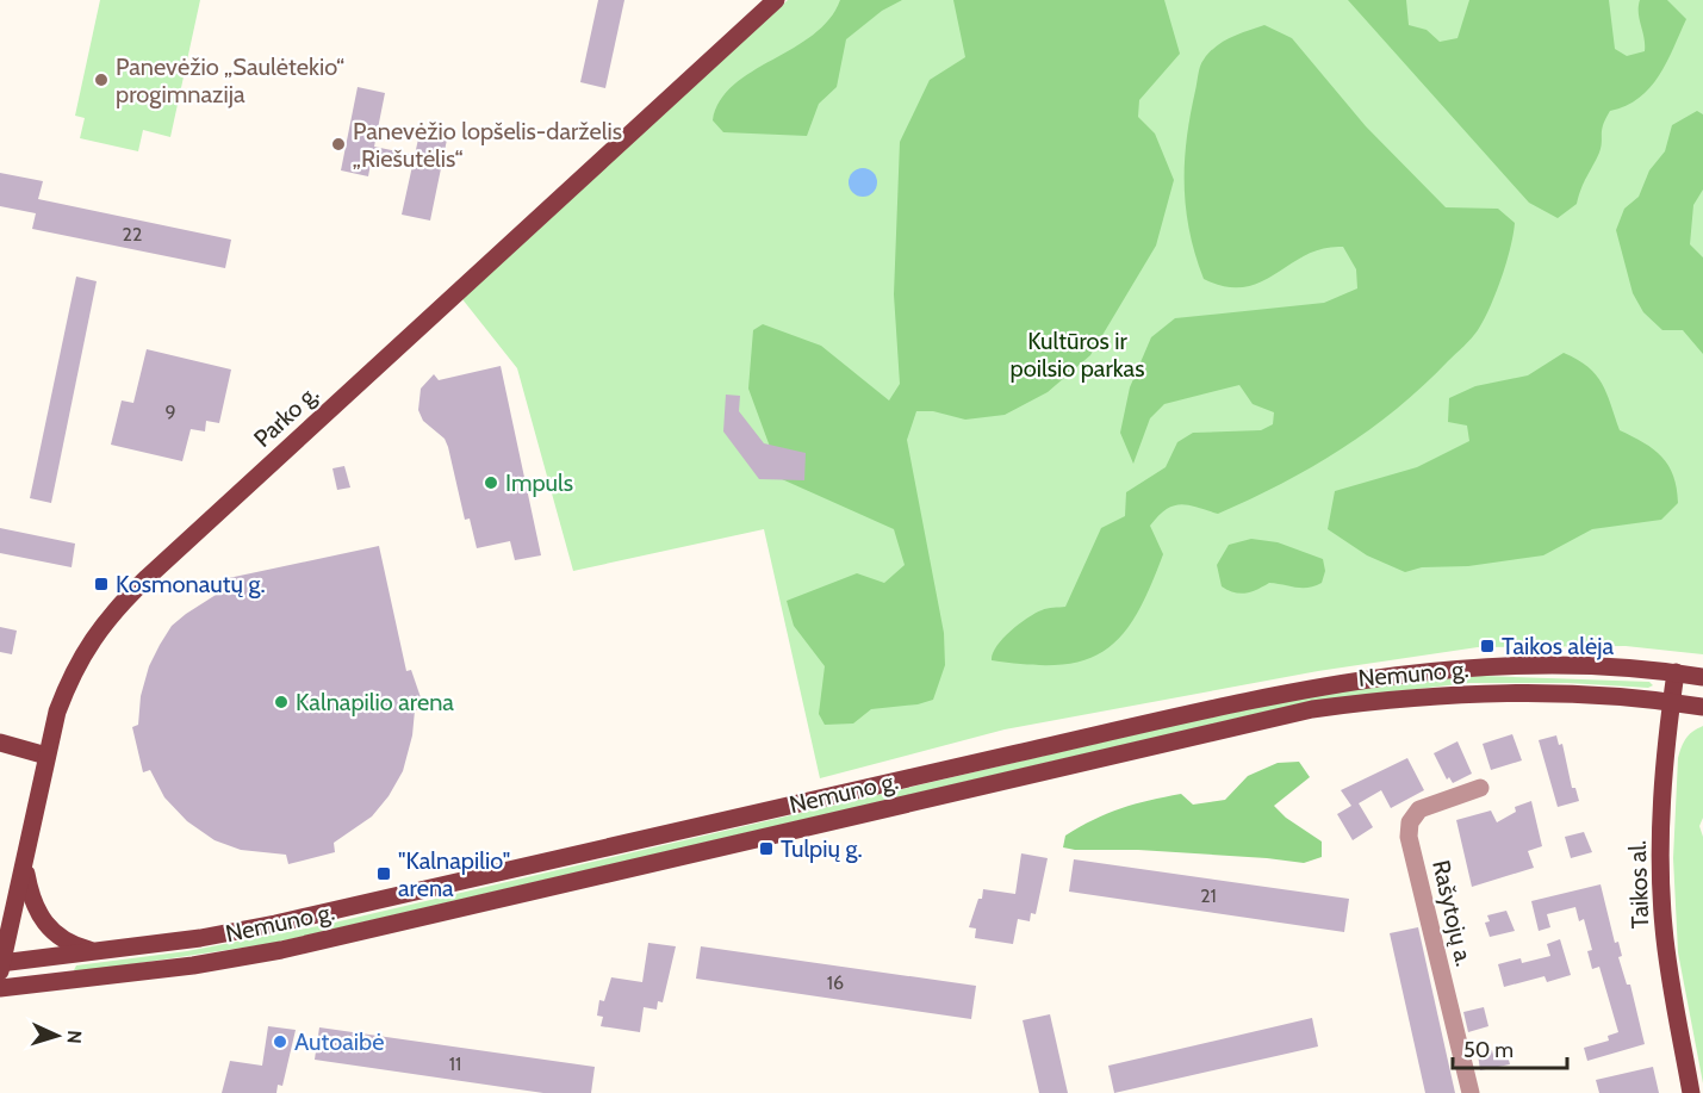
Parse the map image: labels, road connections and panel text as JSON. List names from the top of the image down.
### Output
{
  "streets": {
    "main road": ["Parko g.", "Nemuno g.", "Taikos al."],
    "street": ["Rašytojų a."]
  },
  "crossings": [
    ["Parko g.", "Nemuno g."],
    ["Nemuno g.", "Taikos al."]
  ],
  "parks": ["Kultūros ir poilsio parkas"],
  "places": {
    "other": [
      "Panevėžio „Saulėtekio“ progimnazija",
      "Panevėžio lopšelis-darželis „Riešutėlis“",
      "Impuls",
      "Kalnapilio arena",
      "Autoaibė"
    ],
    "transit": [
      "Kosmonautų g.",
      "Taikos alėja",
      "Tulpių g.",
      "\"Kalnapilio\" arena"
    ]
  },
  "house_numbers": [
    "22",
    "9",
    "21",
    "16",
    "11"
  ],
  "scale_bar": "50 m",
  "north": "right"
}
